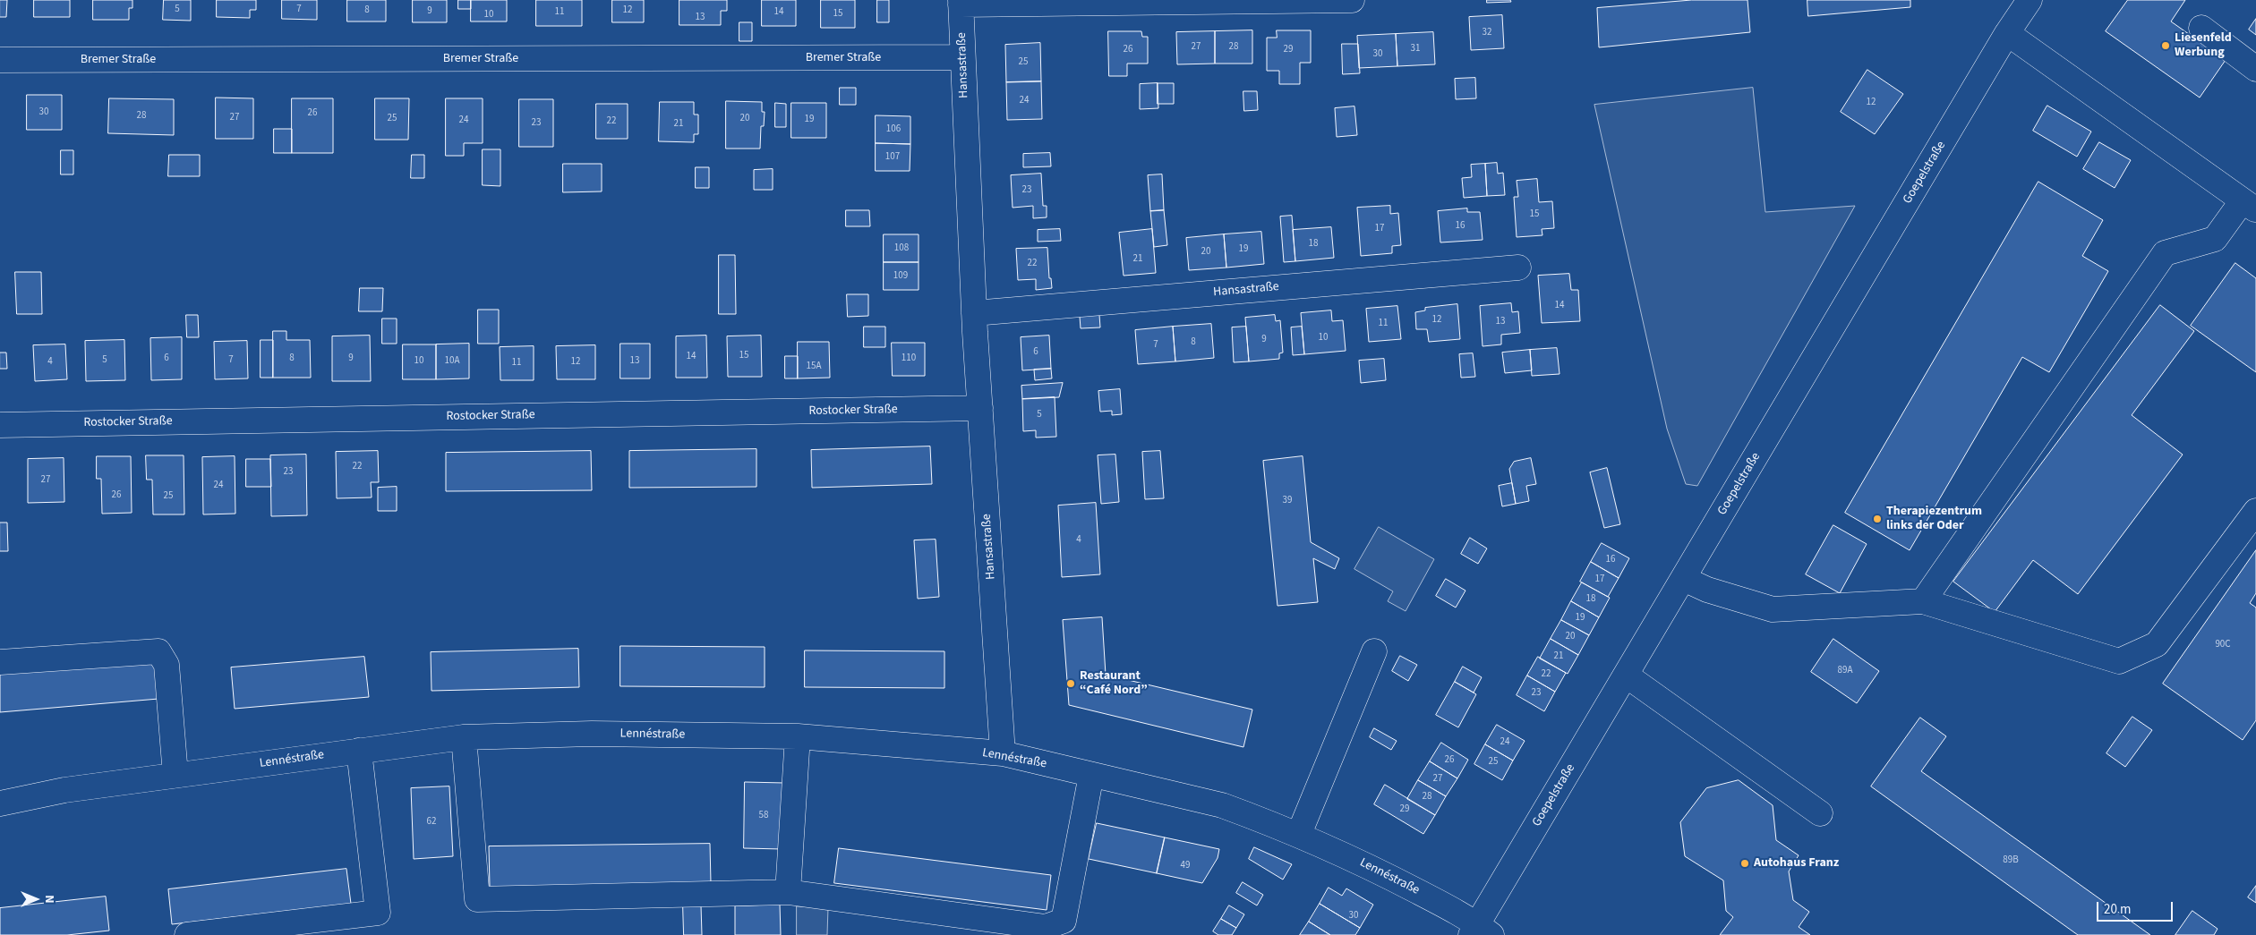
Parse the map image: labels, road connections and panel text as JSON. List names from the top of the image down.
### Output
{
  "streets": {
    "street": [
      "Bremer Straße",
      "Hansastraße",
      "Goepelstraße",
      "Rostocker Straße",
      "Lennéstraße"
    ]
  },
  "crossings": [
    ["Bremer Straße", "Hansastraße"],
    ["Hansastraße", "Rostocker Straße"],
    ["Hansastraße", "Lennéstraße"],
    ["Goepelstraße", "Lennéstraße"]
  ],
  "places": [
    "Liesenfeld Werbung",
    "Therapiezentrum links der Oder",
    "Restaurant “Café Nord”",
    "Autohaus Franz"
  ],
  "house_numbers": [
    "5",
    "7",
    "8",
    "12",
    "9",
    "11",
    "14",
    "15",
    "10",
    "13",
    "32",
    "27",
    "28",
    "31",
    "26",
    "29",
    "30",
    "25",
    "24",
    "12",
    "30",
    "26",
    "28",
    "27",
    "25",
    "20",
    "19",
    "24",
    "22",
    "23",
    "21",
    "106",
    "107",
    "23",
    "15",
    "16",
    "17",
    "18",
    "108",
    "19",
    "20",
    "21",
    "22",
    "109",
    "14",
    "12",
    "13",
    "11",
    "10",
    "9",
    "8",
    "7",
    "6",
    "15",
    "14",
    "6",
    "8",
    "9",
    "110",
    "5",
    "7",
    "10",
    "10A",
    "13",
    "4",
    "12",
    "11",
    "15A",
    "5",
    "22",
    "23",
    "27",
    "24",
    "26",
    "25",
    "39",
    "4",
    "16",
    "17",
    "18",
    "19",
    "20",
    "90C",
    "21",
    "89A",
    "22",
    "23",
    "24",
    "26",
    "25",
    "27",
    "28",
    "29",
    "58",
    "62",
    "89B",
    "49",
    "30"
  ],
  "scale_bar": "20 m",
  "north": "right"
}
